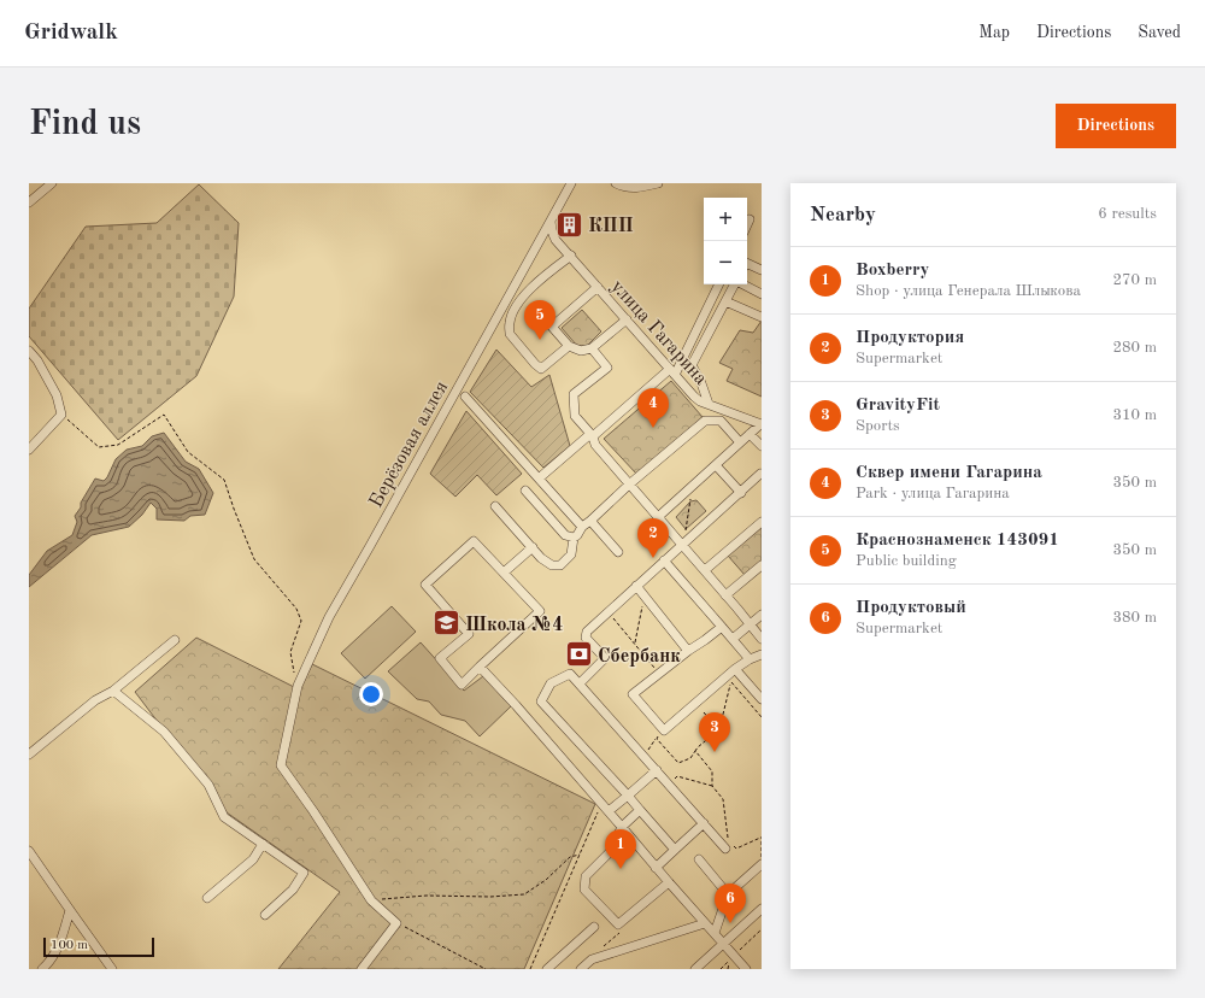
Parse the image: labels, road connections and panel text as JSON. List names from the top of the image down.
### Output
{
  "streets": {
    "street": ["улица Гагарина", "Берёзовая аллея"]
  },
  "crossings": [
    ["улица Гагарина", "Берёзовая аллея"]
  ],
  "places": {
    "building": ["КПП"],
    "school or university": ["Школа №4"],
    "bank": ["Сбербанк"]
  },
  "scale_bar": "100 m",
  "page": {
    "header": "Gridwalk",
    "nav": ["Map", "Directions", "Saved"],
    "buttons": "Directions",
    "title": "Find us",
    "heading": ["Nearby", "6 results"],
    "map_buttons": ["+", "−"],
    "list": [
      {
        "mark": "1",
        "name": "Boxberry",
        "note": "Shop · улица Генерала Шлыкова",
        "value": "270 m"
      },
      {
        "mark": "2",
        "name": "Продуктория",
        "note": "Supermarket",
        "value": "280 m"
      },
      {
        "mark": "3",
        "name": "GravityFit",
        "note": "Sports",
        "value": "310 m"
      },
      {
        "mark": "4",
        "name": "Сквер имени Гагарина",
        "note": "Park · улица Гагарина",
        "value": "350 m"
      },
      {
        "mark": "5",
        "name": "Краснознаменск 143091",
        "note": "Public building",
        "value": "350 m"
      },
      {
        "mark": "6",
        "name": "Продуктовый",
        "note": "Supermarket",
        "value": "380 m"
      }
    ],
    "pins": [
      "5",
      "4",
      "2",
      "3",
      "1",
      "6"
    ],
    "scale": "100 m"
  }
}
